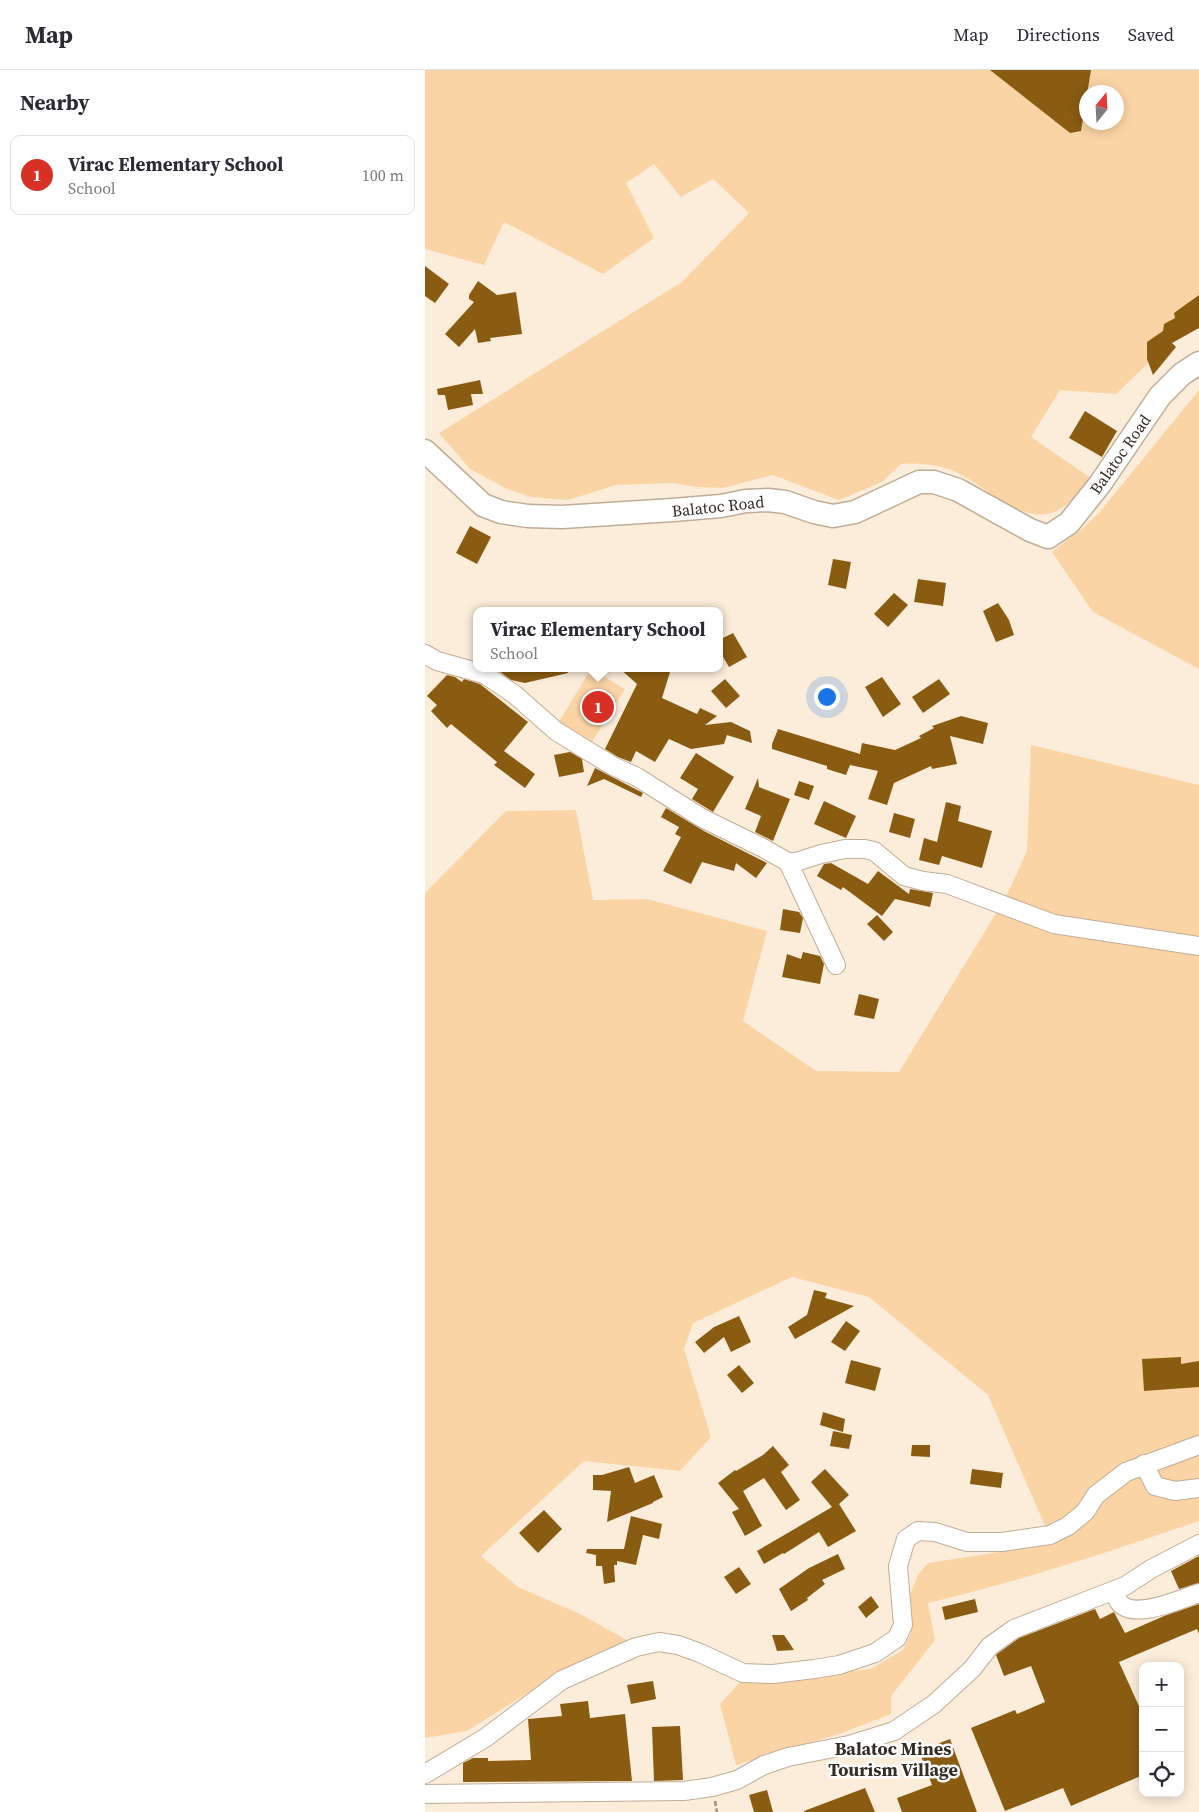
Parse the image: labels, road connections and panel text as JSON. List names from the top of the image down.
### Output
{
  "streets": {
    "main road": ["Balatoc Road"]
  },
  "districts": ["Balatoc Mines Tourism Village"],
  "north": "top",
  "page": {
    "header": "Map",
    "nav": ["Map", "Directions", "Saved"],
    "heading": "Nearby",
    "list": [
      {
        "mark": "1",
        "name": "Virac Elementary School",
        "note": "School",
        "value": "100 m"
      }
    ],
    "popup": ["Virac Elementary School", "School"],
    "pins": "1",
    "map_buttons": ["+", "−"]
  }
}
